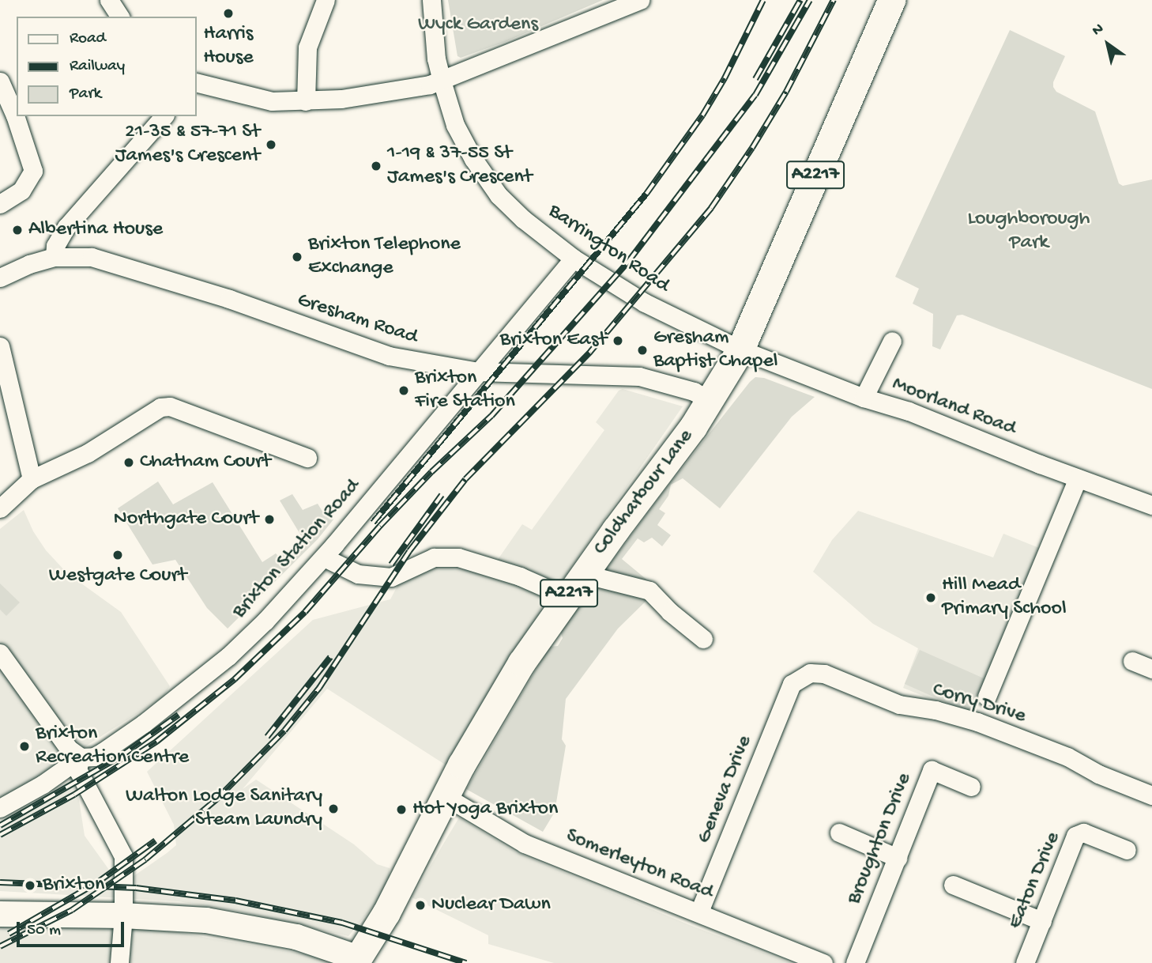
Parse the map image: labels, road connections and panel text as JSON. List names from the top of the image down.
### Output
{
  "streets": {
    "main road": ["A2217", "Coldharbour Lane"],
    "street": [
      "Barrington Road",
      "Gresham Road",
      "Moorland Road",
      "Brixton Station Road",
      "Corry Drive",
      "Geneva Drive",
      "Broughton Drive",
      "Somerleyton Road",
      "Eaton Drive"
    ]
  },
  "crossings": [
    ["Barrington Road", "Moorland Road"],
    ["Barrington Road", "Coldharbour Lane"],
    ["Barrington Road", "Brixton Station Road"],
    ["Gresham Road", "Coldharbour Lane"],
    ["Gresham Road", "Brixton Station Road"],
    ["Moorland Road", "Coldharbour Lane"],
    ["Coldharbour Lane", "Somerleyton Road"],
    ["Corry Drive", "Geneva Drive"],
    ["Geneva Drive", "Somerleyton Road"]
  ],
  "parks": ["Wyck Gardens", "Loughborough Park"],
  "places": [
    "Harris House",
    "21-35 & 57-71 St James's Crescent",
    "1-19 & 37-55 St James's Crescent",
    "Albertina House",
    "Brixton Telephone Exchange",
    "Brixton East",
    "Gresham Baptist Chapel",
    "Brixton Fire Station",
    "Chatham Court",
    "Northgate Court",
    "Westgate Court",
    "Hill Mead Primary School",
    "Brixton Recreation Centre",
    "Walton Lodge Sanitary Steam Laundry",
    "Hot Yoga Brixton",
    "Brixton",
    "Nuclear Dawn"
  ],
  "legend": ["Road", "Railway", "Park"],
  "scale_bar": "50 m",
  "north": "top left"
}
